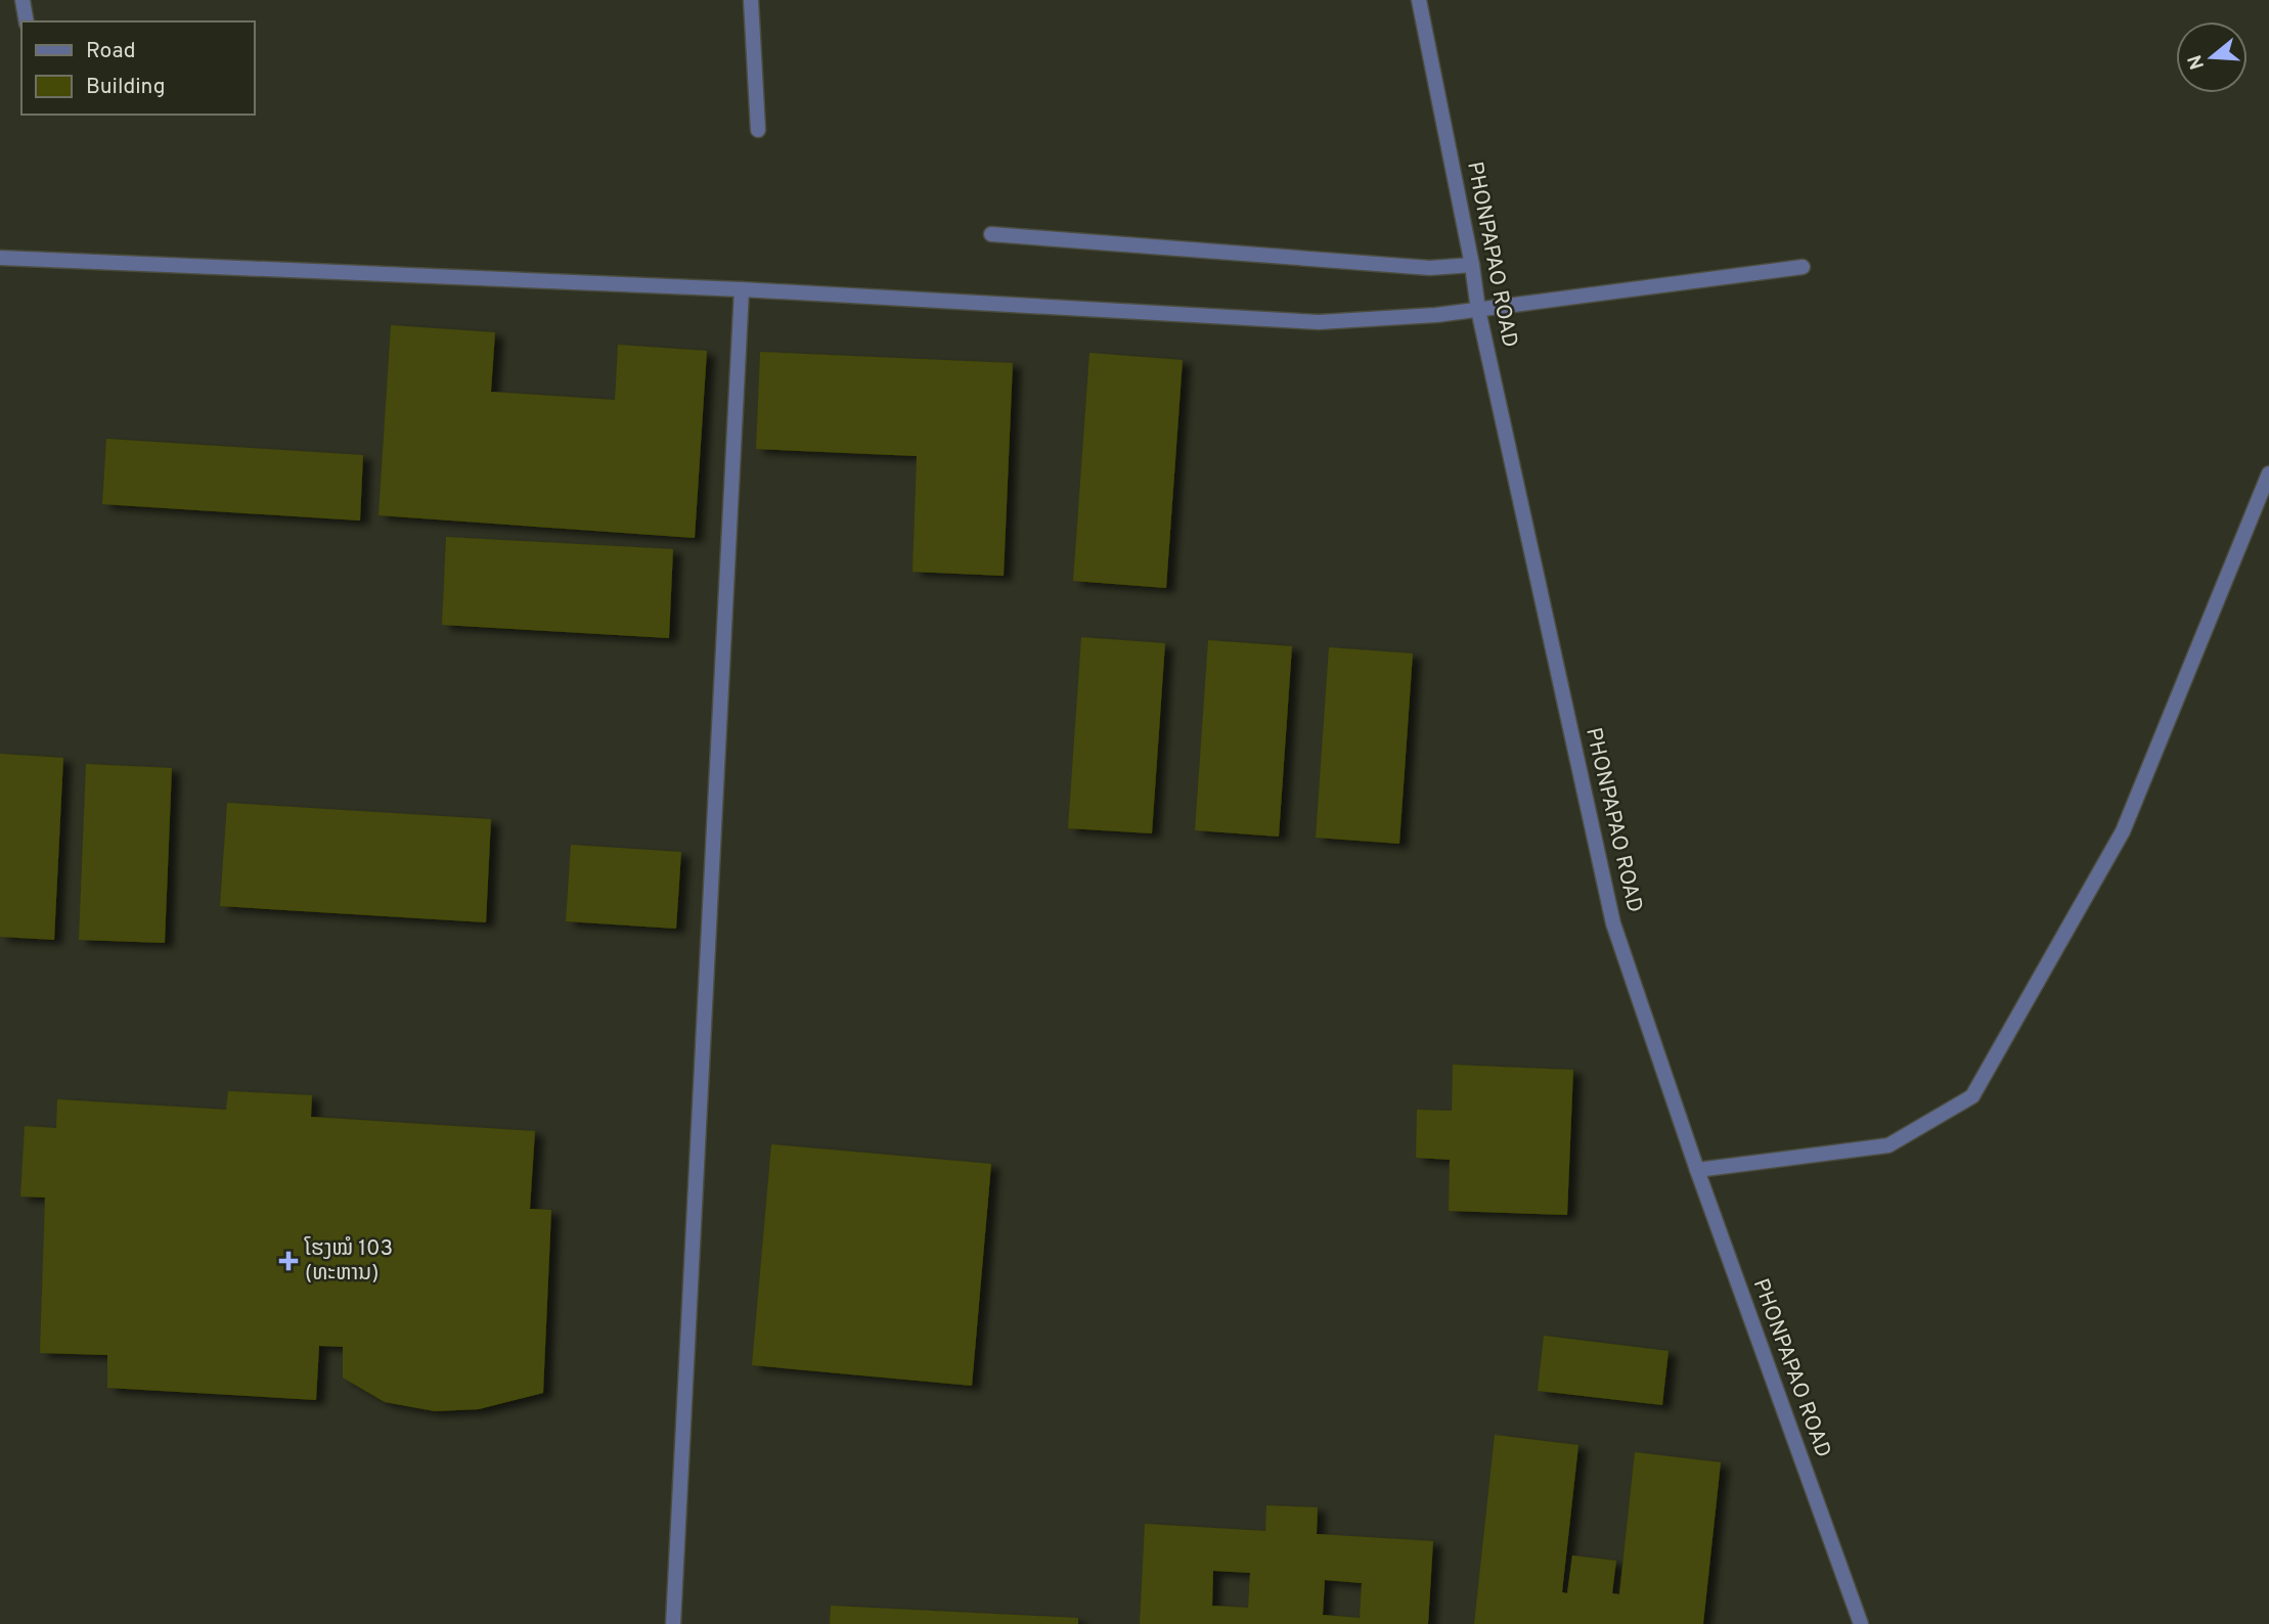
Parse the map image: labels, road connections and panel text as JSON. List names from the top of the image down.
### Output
{
  "streets": {
    "street": ["PHONPAPAO ROAD"]
  },
  "places": {
    "health": ["ໂຮງໝໍ 103 (ທະຫານ)"]
  },
  "legend": ["Road", "Building"],
  "north": "left"
}
